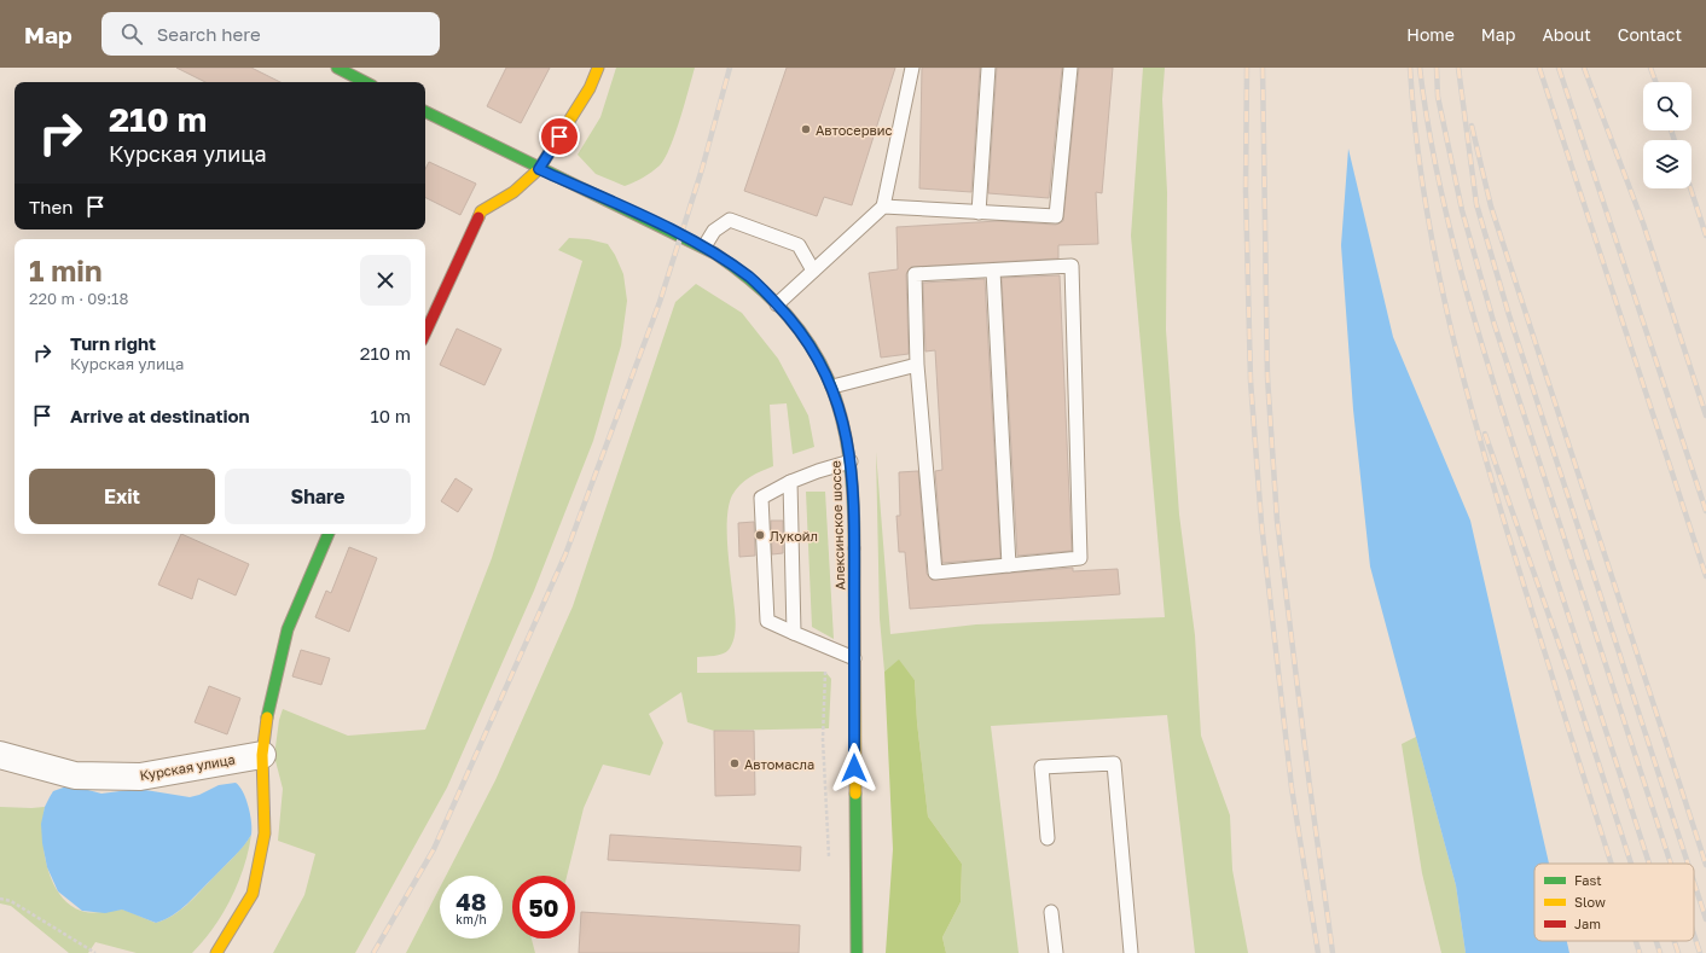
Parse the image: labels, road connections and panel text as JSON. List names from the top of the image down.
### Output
{
  "streets": {
    "main road": ["Алексинское шоссе"],
    "street": ["Курская улица"]
  },
  "places": ["Автосервис", "Лукойл", "Автомасла"],
  "legend": ["Fast", "Slow", "Jam"],
  "page": {
    "header": "Map",
    "search": "Search here",
    "nav": [
      "Home",
      "Map",
      "About",
      "Contact"
    ],
    "turn": ["210 m", "Курская улица"],
    "then": "Then",
    "heading": ["1 min", "220 m · 09:18"],
    "list": [
      {
        "name": "Turn right",
        "note": "Курская улица",
        "value": "210 m"
      },
      {
        "name": "Arrive at destination",
        "value": "10 m"
      }
    ],
    "buttons": ["Exit", "Share"],
    "speed": "48 km/h",
    "limit": "50"
  }
}
